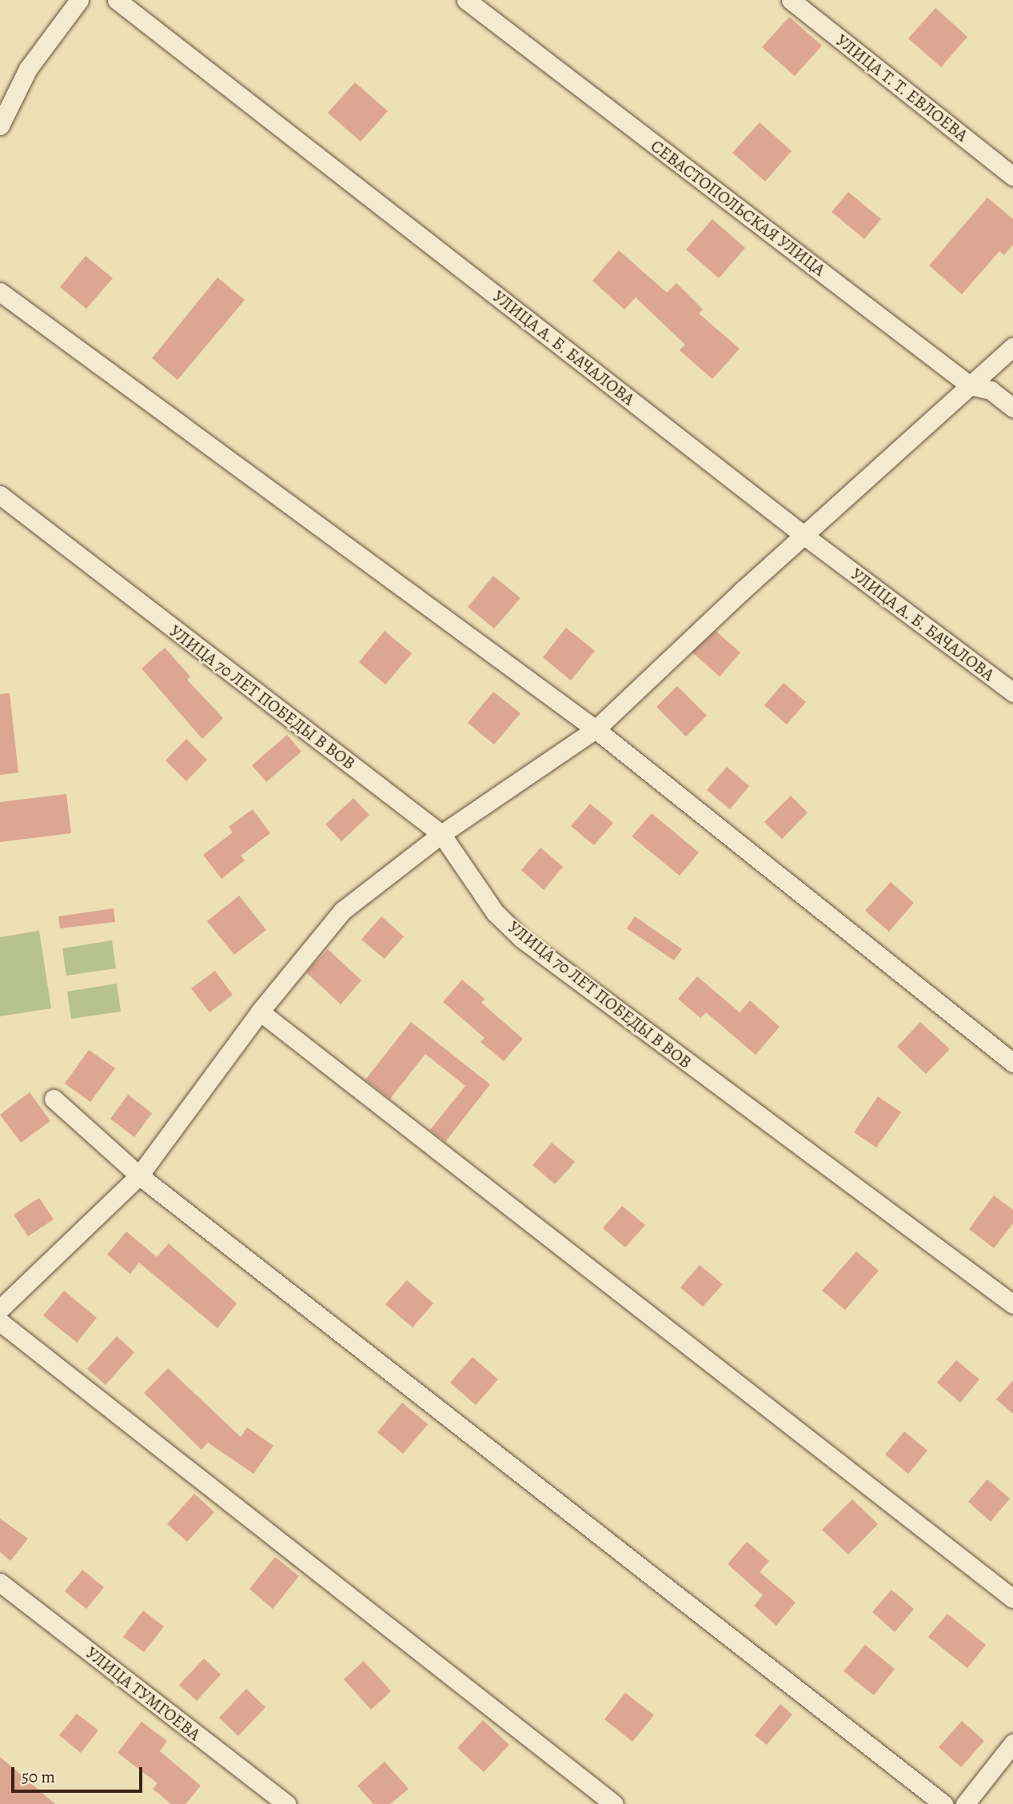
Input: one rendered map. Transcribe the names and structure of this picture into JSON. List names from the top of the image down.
{
  "streets": {
    "street": [
      "УЛИЦА Т. Т. ЕВЛОЕВА",
      "СЕВАСТОПОЛЬСКАЯ УЛИЦА",
      "УЛИЦА А. Б. БАЧАЛОВА",
      "УЛИЦА 70 ЛЕТ ПОБЕДЫ В ВОВ",
      "УЛИЦА ТУМГОЕВА"
    ]
  },
  "scale_bar": "50 m"
}
